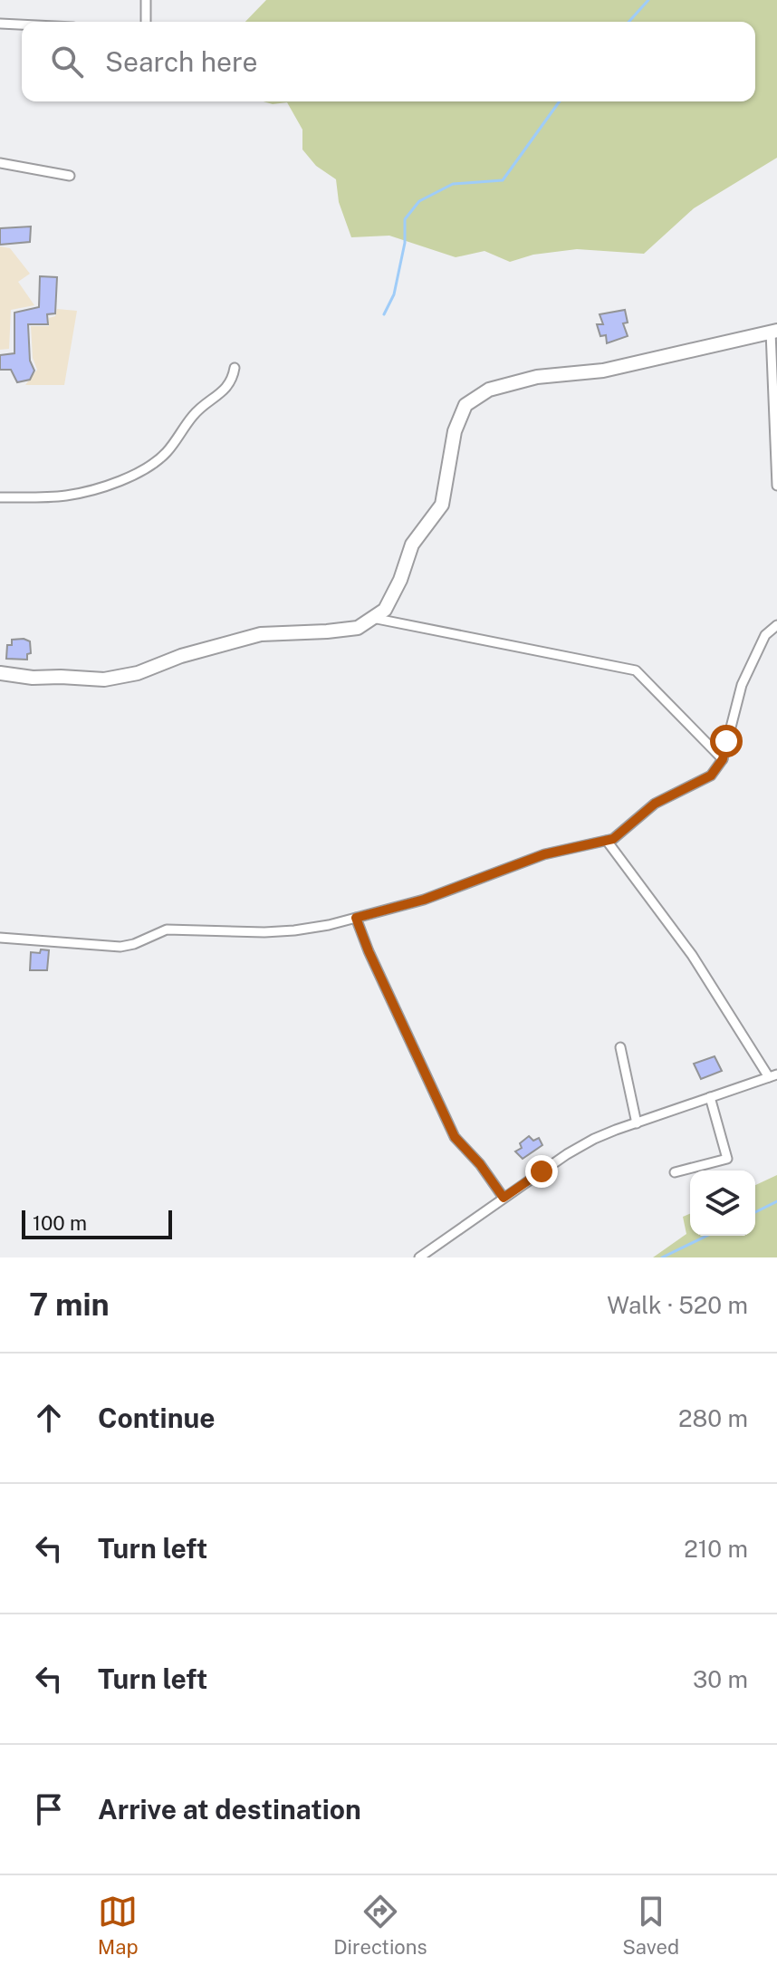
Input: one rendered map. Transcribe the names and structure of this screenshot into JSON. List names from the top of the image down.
{
  "scale_bar": "100 m",
  "page": {
    "search": "Search here",
    "scale": "100 m",
    "heading": ["7 min", "Walk · 520 m"],
    "list": [
      ["Continue", "280 m"],
      ["Turn left", "210 m"],
      ["Turn left", "30 m"],
      "Arrive at destination"
    ],
    "nav": ["Map", "Directions", "Saved"]
  }
}
